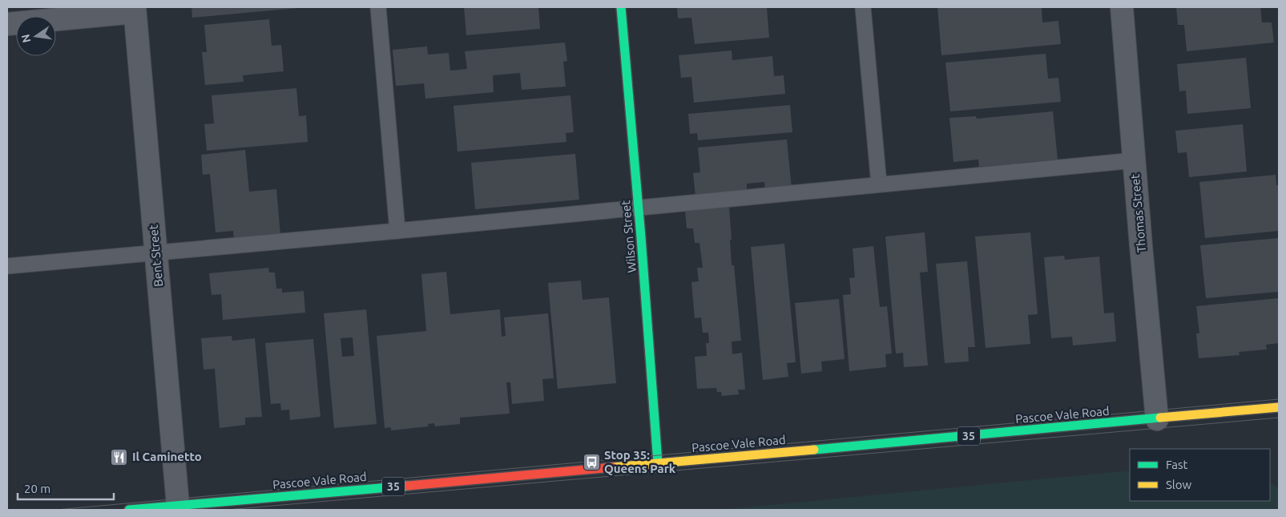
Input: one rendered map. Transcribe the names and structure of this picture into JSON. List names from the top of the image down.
{
  "streets": {
    "main road": ["Wilson Street", "Pascoe Vale Road", "35"],
    "street": ["Thomas Street", "Bent Street"]
  },
  "crossings": [
    ["Thomas Street", "Pascoe Vale Road"],
    ["Wilson Street", "Pascoe Vale Road"],
    ["Bent Street", "Pascoe Vale Road"]
  ],
  "places": {
    "restaurant": ["Il Caminetto"],
    "bus stop": ["Stop 35: Queens Park"]
  },
  "legend": ["Fast", "Slow"],
  "scale_bar": "20 m",
  "north": "left"
}
